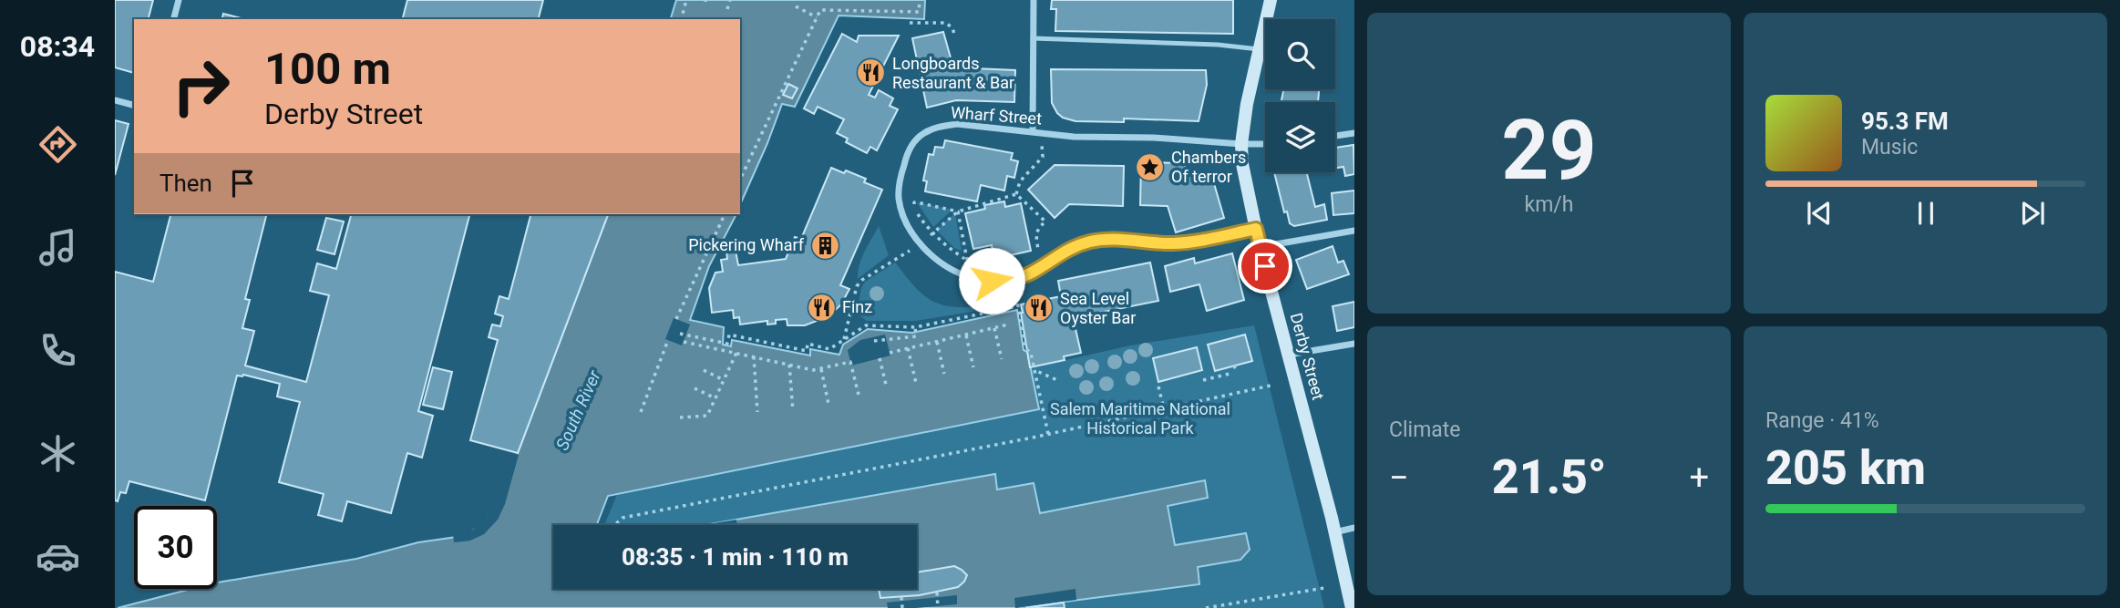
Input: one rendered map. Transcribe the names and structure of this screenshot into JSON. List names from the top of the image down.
{
  "streets": {
    "main road": ["Derby Street"],
    "street": ["Wharf Street"]
  },
  "crossings": [
    ["Wharf Street", "Derby Street"]
  ],
  "water": ["South River"],
  "parks": ["Salem Maritime National Historical Park"],
  "places": {
    "restaurant": ["Longboards Restaurant & Bar", "Finz", "Sea Level Oyster Bar"],
    "place": ["Chambers Of terror"],
    "building": ["Pickering Wharf"]
  },
  "page": {
    "tabs": "08:34",
    "tile": [
      ["29", "km/h"],
      "Climate",
      ["Range · 41%", "205 km"]
    ],
    "turn": ["100 m", "Derby Street"],
    "song": ["95.3 FM", "Music"],
    "then": "Then",
    "heat": ["−", "21.5°", "+"],
    "limit": "30",
    "trip": "08:35 · 1 min · 110 m"
  }
}
